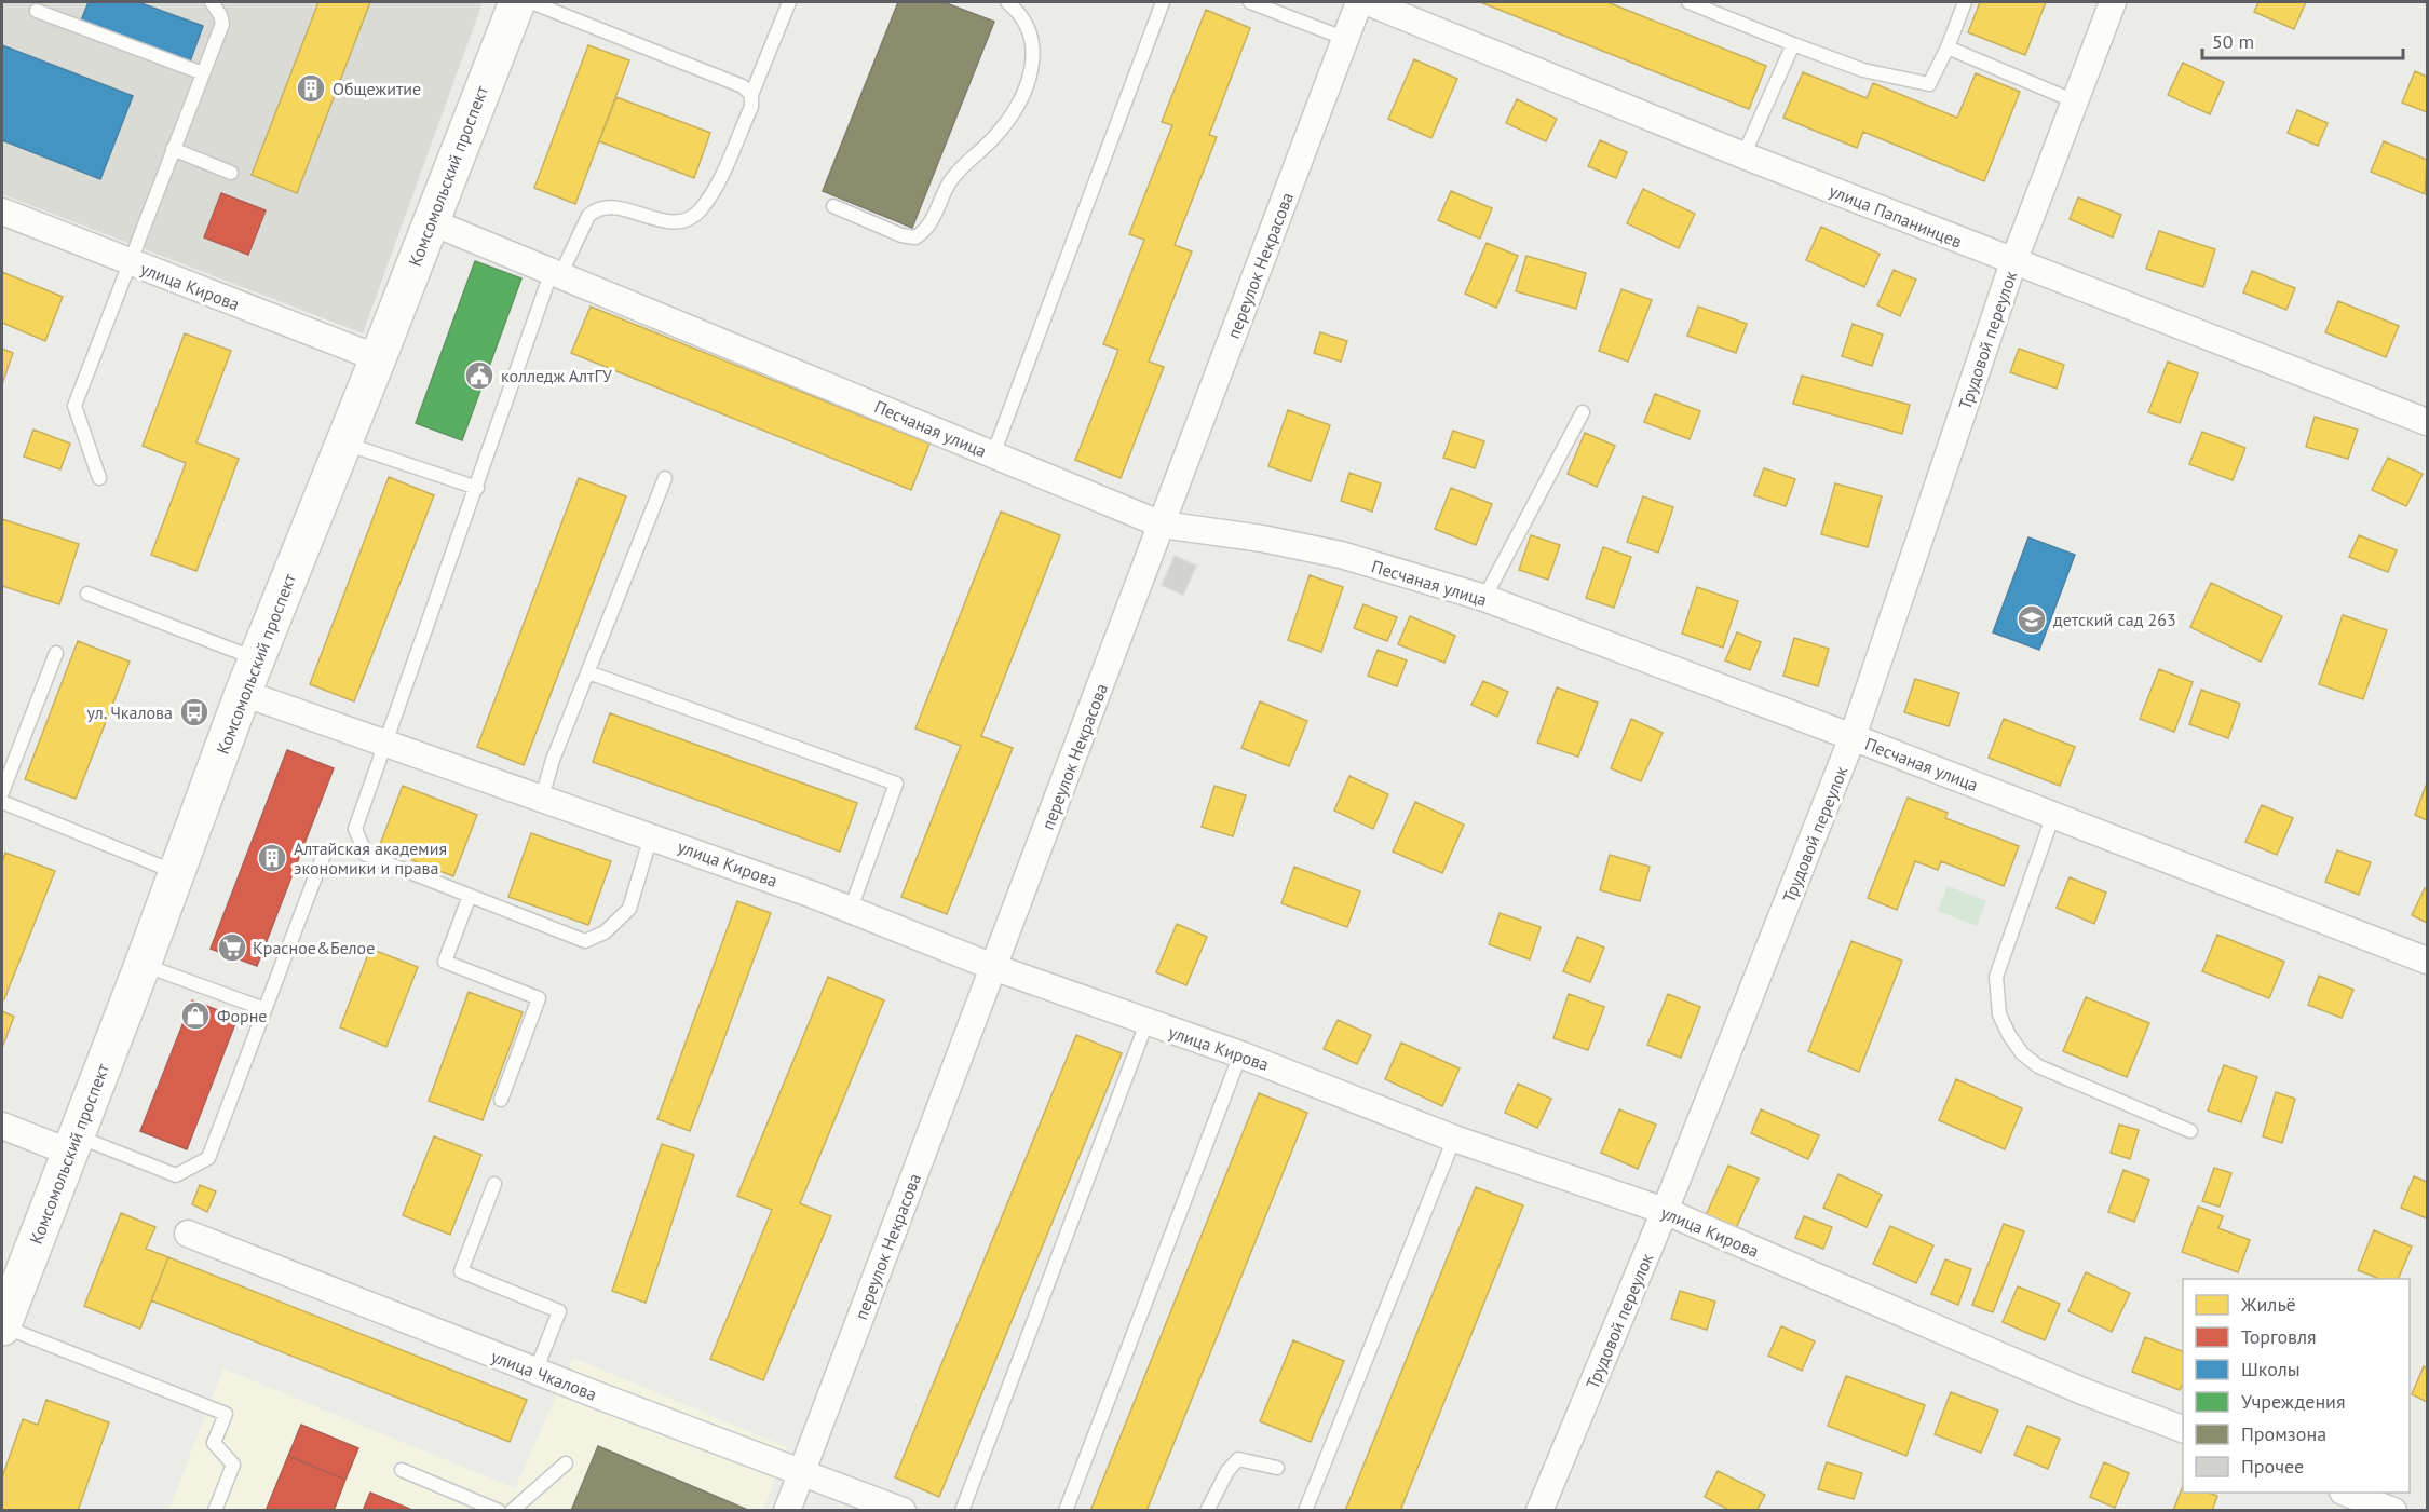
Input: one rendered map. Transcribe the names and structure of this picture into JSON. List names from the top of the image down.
{
  "streets": {
    "main road": ["Комсомольский проспект"],
    "street": [
      "улица Папанинцев",
      "переулок Некрасова",
      "улица Кирова",
      "Трудовой переулок",
      "Песчаная улица",
      "улица Чкалова"
    ]
  },
  "crossings": [
    ["Комсомольский проспект", "улица Кирова"],
    ["Комсомольский проспект", "Песчаная улица"],
    ["улица Папанинцев", "Трудовой переулок"],
    ["переулок Некрасова", "улица Кирова"],
    ["переулок Некрасова", "Песчаная улица"],
    ["переулок Некрасова", "улица Чкалова"],
    ["улица Кирова", "Трудовой переулок"],
    ["Трудовой переулок", "Песчаная улица"]
  ],
  "places": {
    "building": ["Общежитие", "Алтайская академия экономики и права"],
    "public building": ["колледж АлтГУ"],
    "school or university": ["детский сад 263"],
    "bus stop": ["ул. Чкалова"],
    "supermarket": ["Красное&Белое"],
    "shop": ["Форне"]
  },
  "legend": [
    "Жильё",
    "Торговля",
    "Школы",
    "Учреждения",
    "Промзона",
    "Прочее"
  ],
  "scale_bar": "50 m"
}
